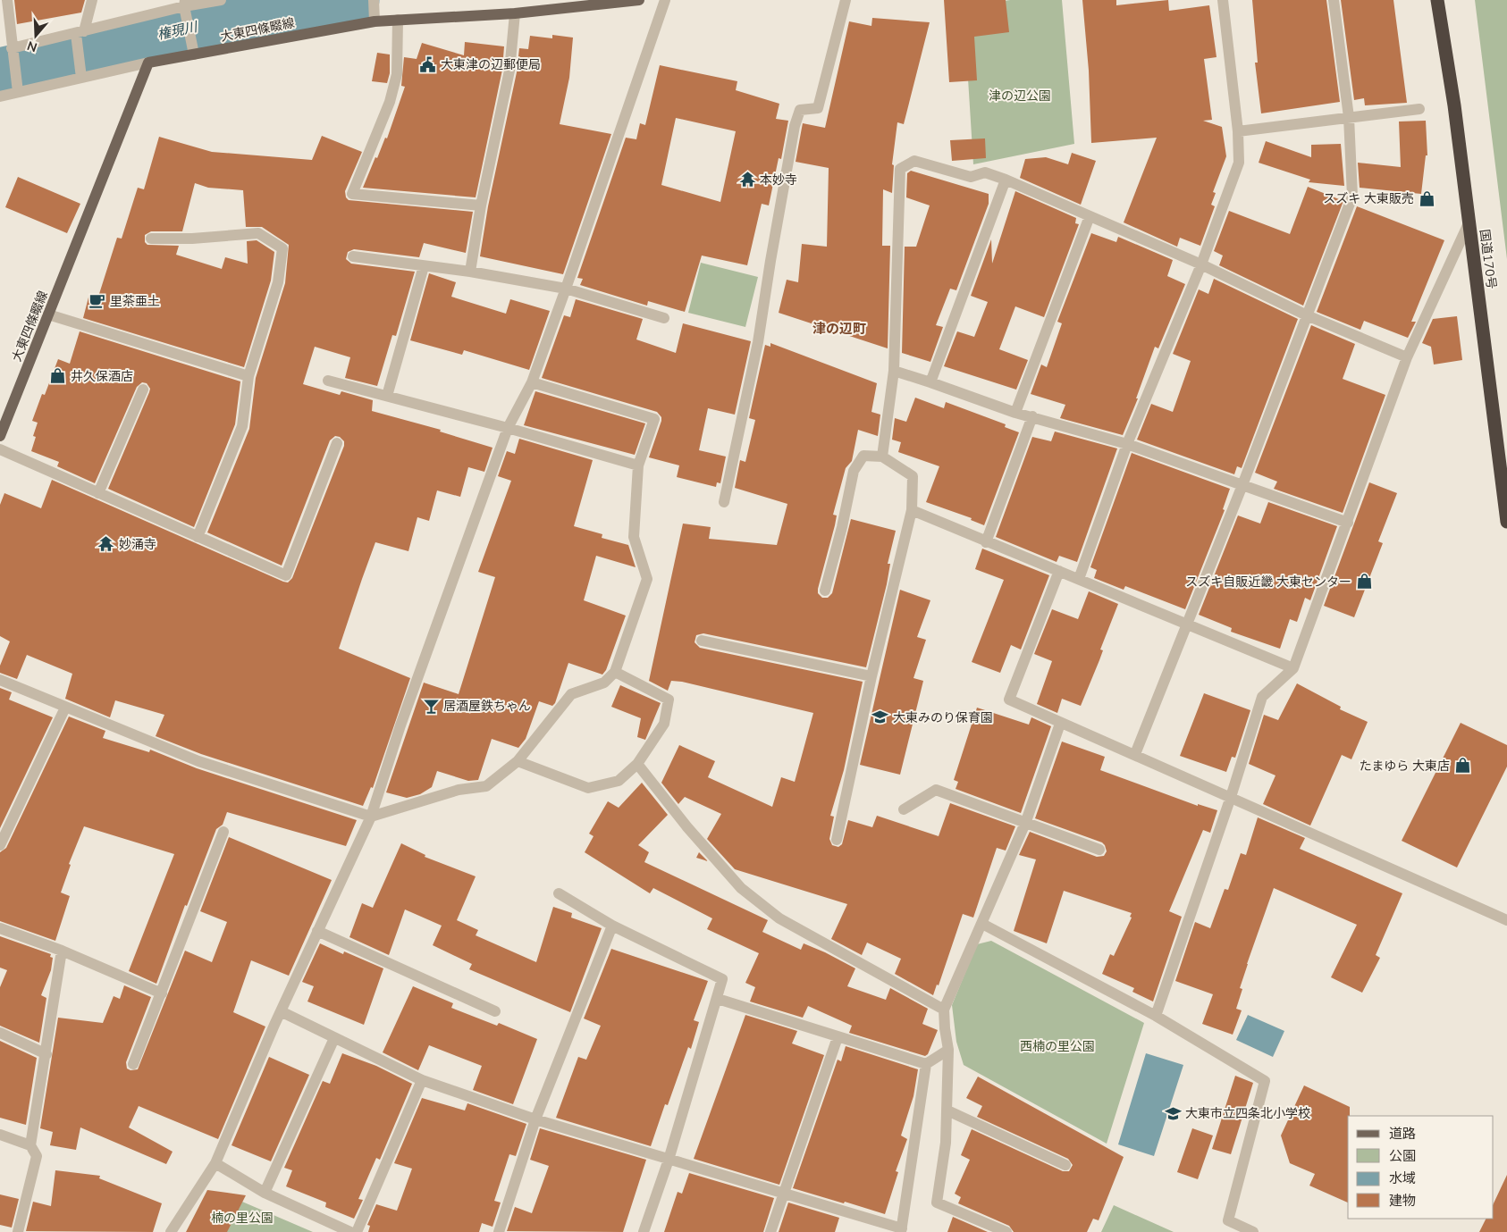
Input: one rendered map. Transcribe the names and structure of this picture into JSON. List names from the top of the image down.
{
  "streets": {
    "highway": ["国道170号"],
    "main road": ["大東四條畷線"]
  },
  "districts": ["津の辺町"],
  "water": ["権現川"],
  "parks": ["津の辺公園", "西楠の里公園", "楠の里公園"],
  "places": {
    "public building": ["大東津の辺郵便局"],
    "temple": ["本妙寺", "妙涌寺"],
    "shop": [
      "スズキ 大東販売",
      "井久保酒店",
      "スズキ自販近畿 大東センター",
      "たまゆら 大東店"
    ],
    "cafe": ["里茶亜土"],
    "bar": ["居酒屋鉄ちゃん"],
    "school or university": ["大東みのり保育園", "大東市立四条北小学校"]
  },
  "legend": [
    "道路",
    "公園",
    "水域",
    "建物"
  ],
  "north": "bottom"
}
